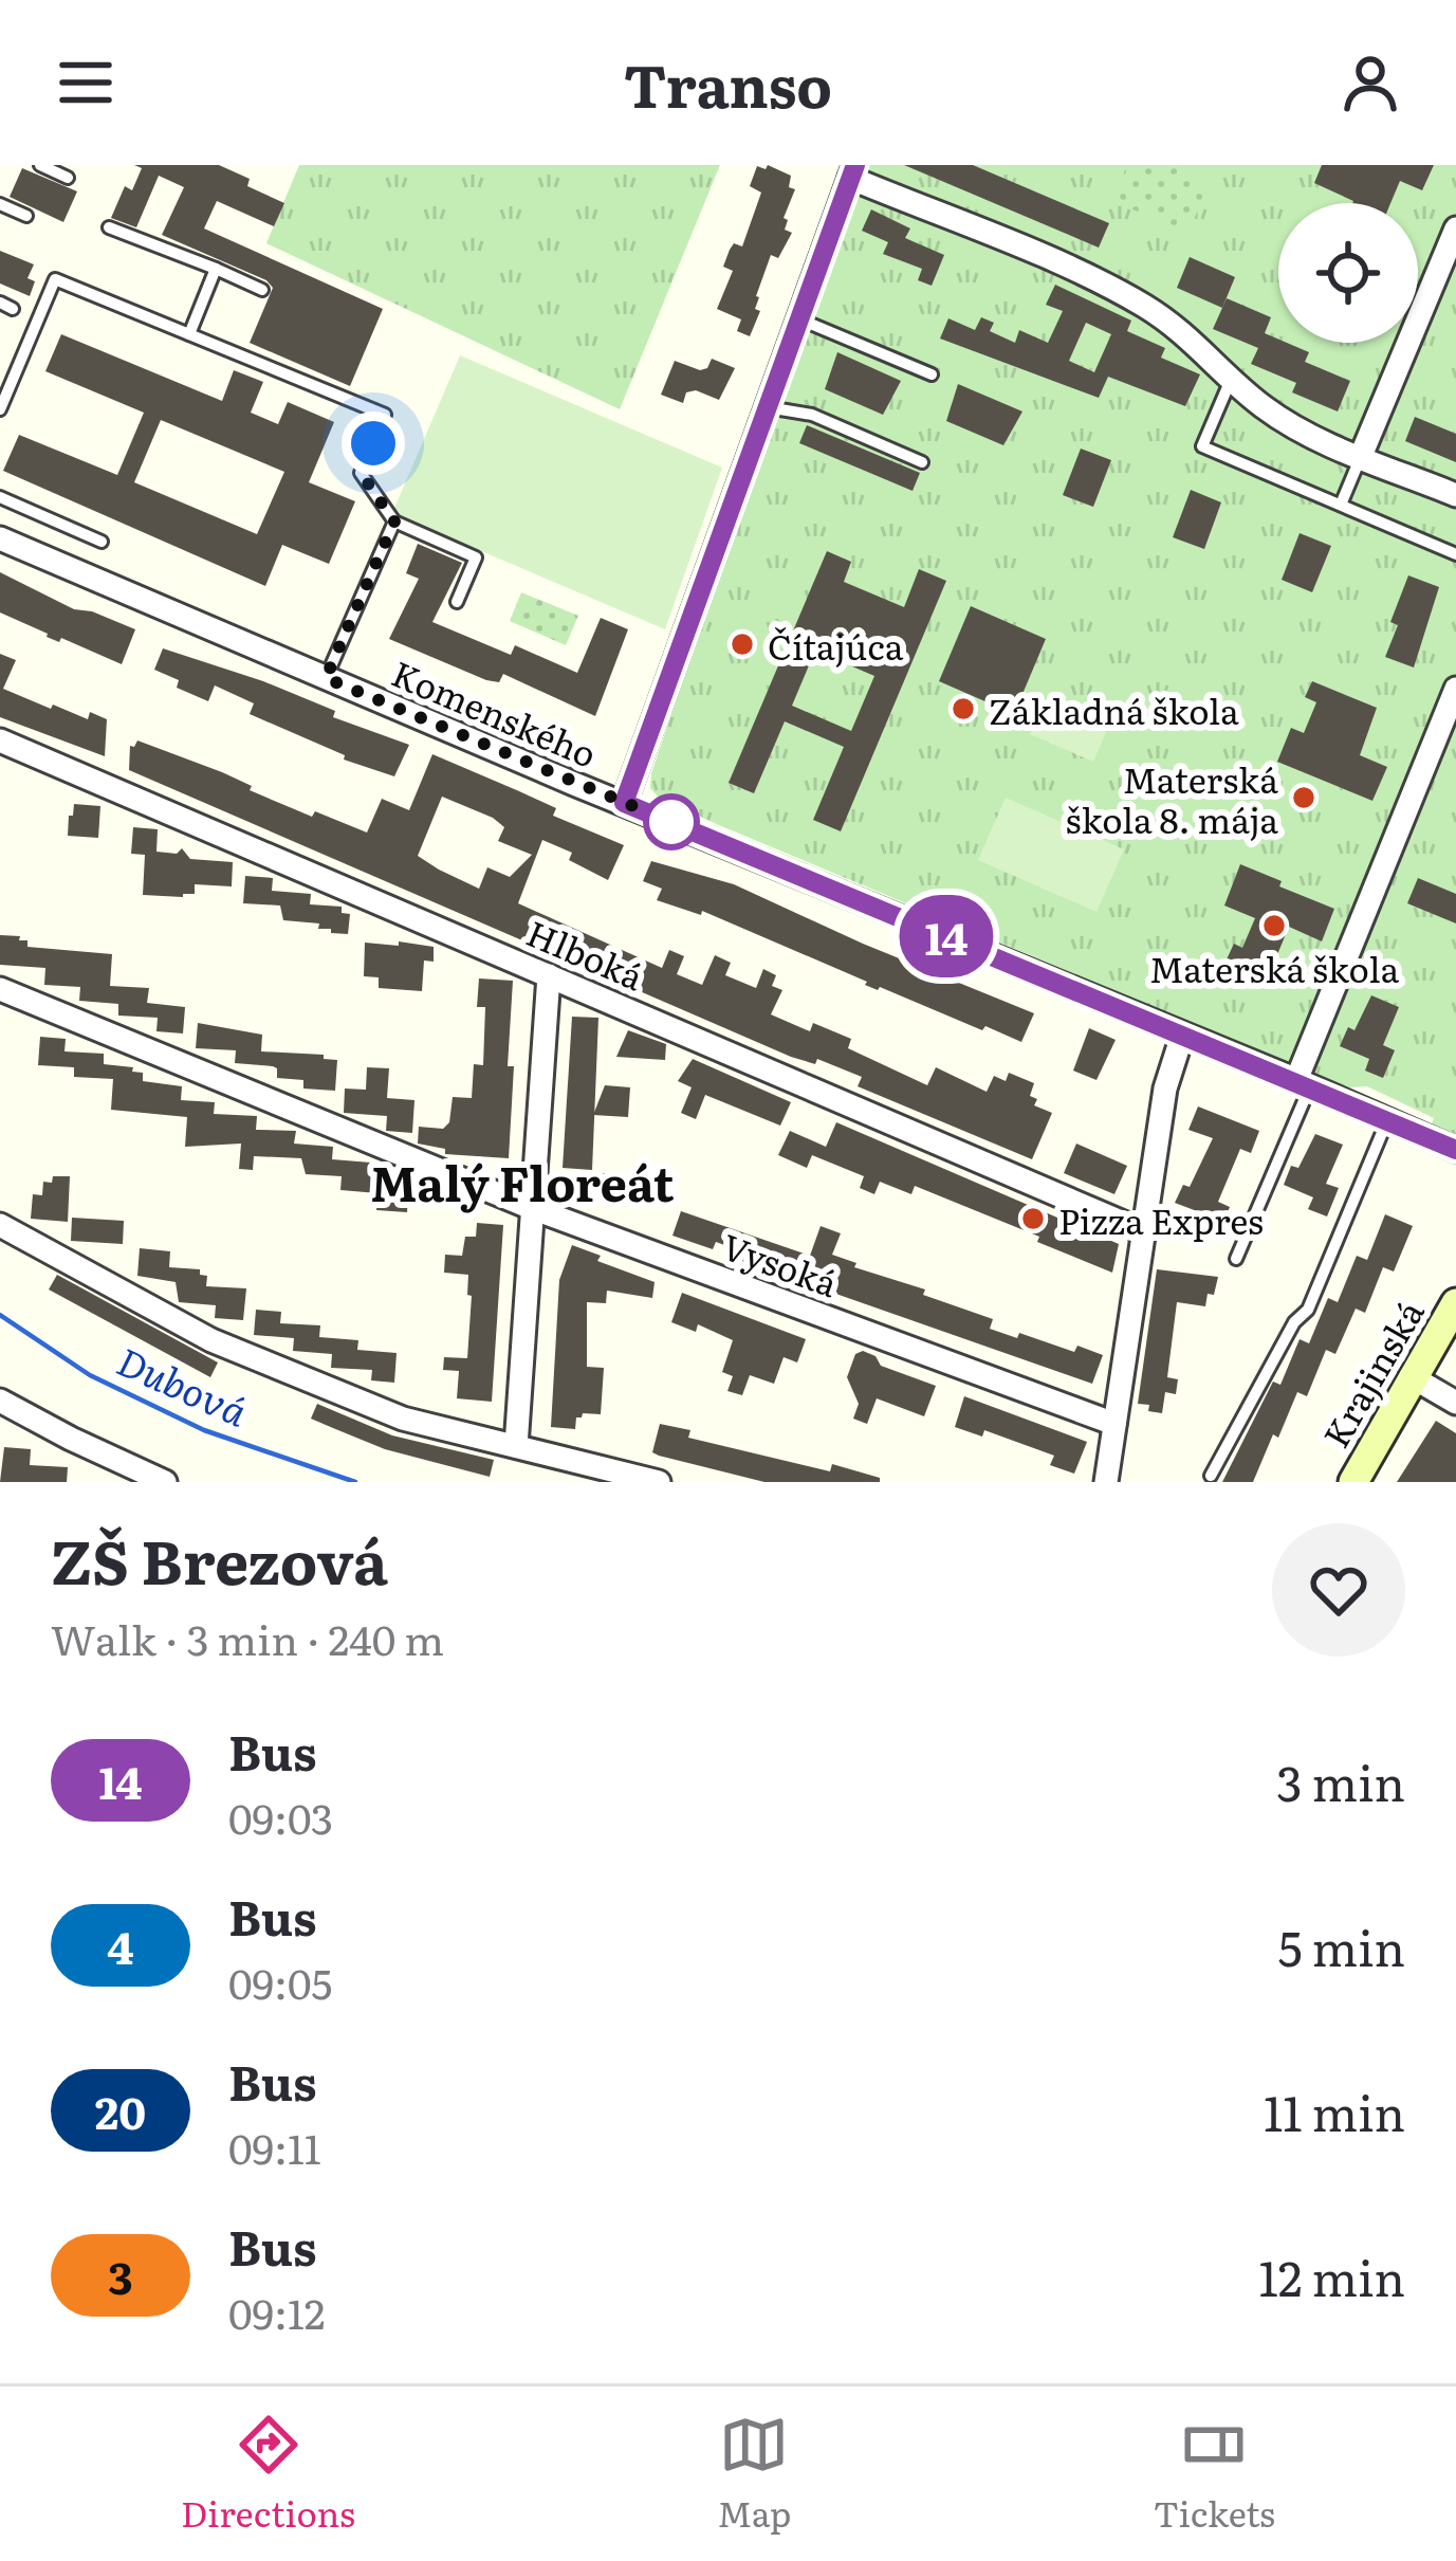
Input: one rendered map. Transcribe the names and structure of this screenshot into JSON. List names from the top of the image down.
{
  "streets": {
    "main road": ["Krajinská"],
    "street": ["Komenského", "Hlboká", "Vysoká"]
  },
  "districts": ["Malý Floreát"],
  "water": ["Dubová"],
  "places": [
    "Čítajúca",
    "Základná škola",
    "Materská škola 8. mája",
    "Materská škola",
    "Pizza Expres"
  ],
  "lines": ["bus line 14"],
  "page": {
    "header": "Transo",
    "on_map": "14",
    "heading": ["ZŠ Brezová", "Walk · 3 min · 240 m"],
    "list": [
      {
        "mark": "14",
        "name": "Bus",
        "note": "09:03",
        "value": "3 min"
      },
      {
        "mark": "4",
        "name": "Bus",
        "note": "09:05",
        "value": "5 min"
      },
      {
        "mark": "20",
        "name": "Bus",
        "note": "09:11",
        "value": "11 min"
      },
      {
        "mark": "3",
        "name": "Bus",
        "note": "09:12",
        "value": "12 min"
      }
    ],
    "tabs": ["Directions", "Map", "Tickets"]
  }
}
